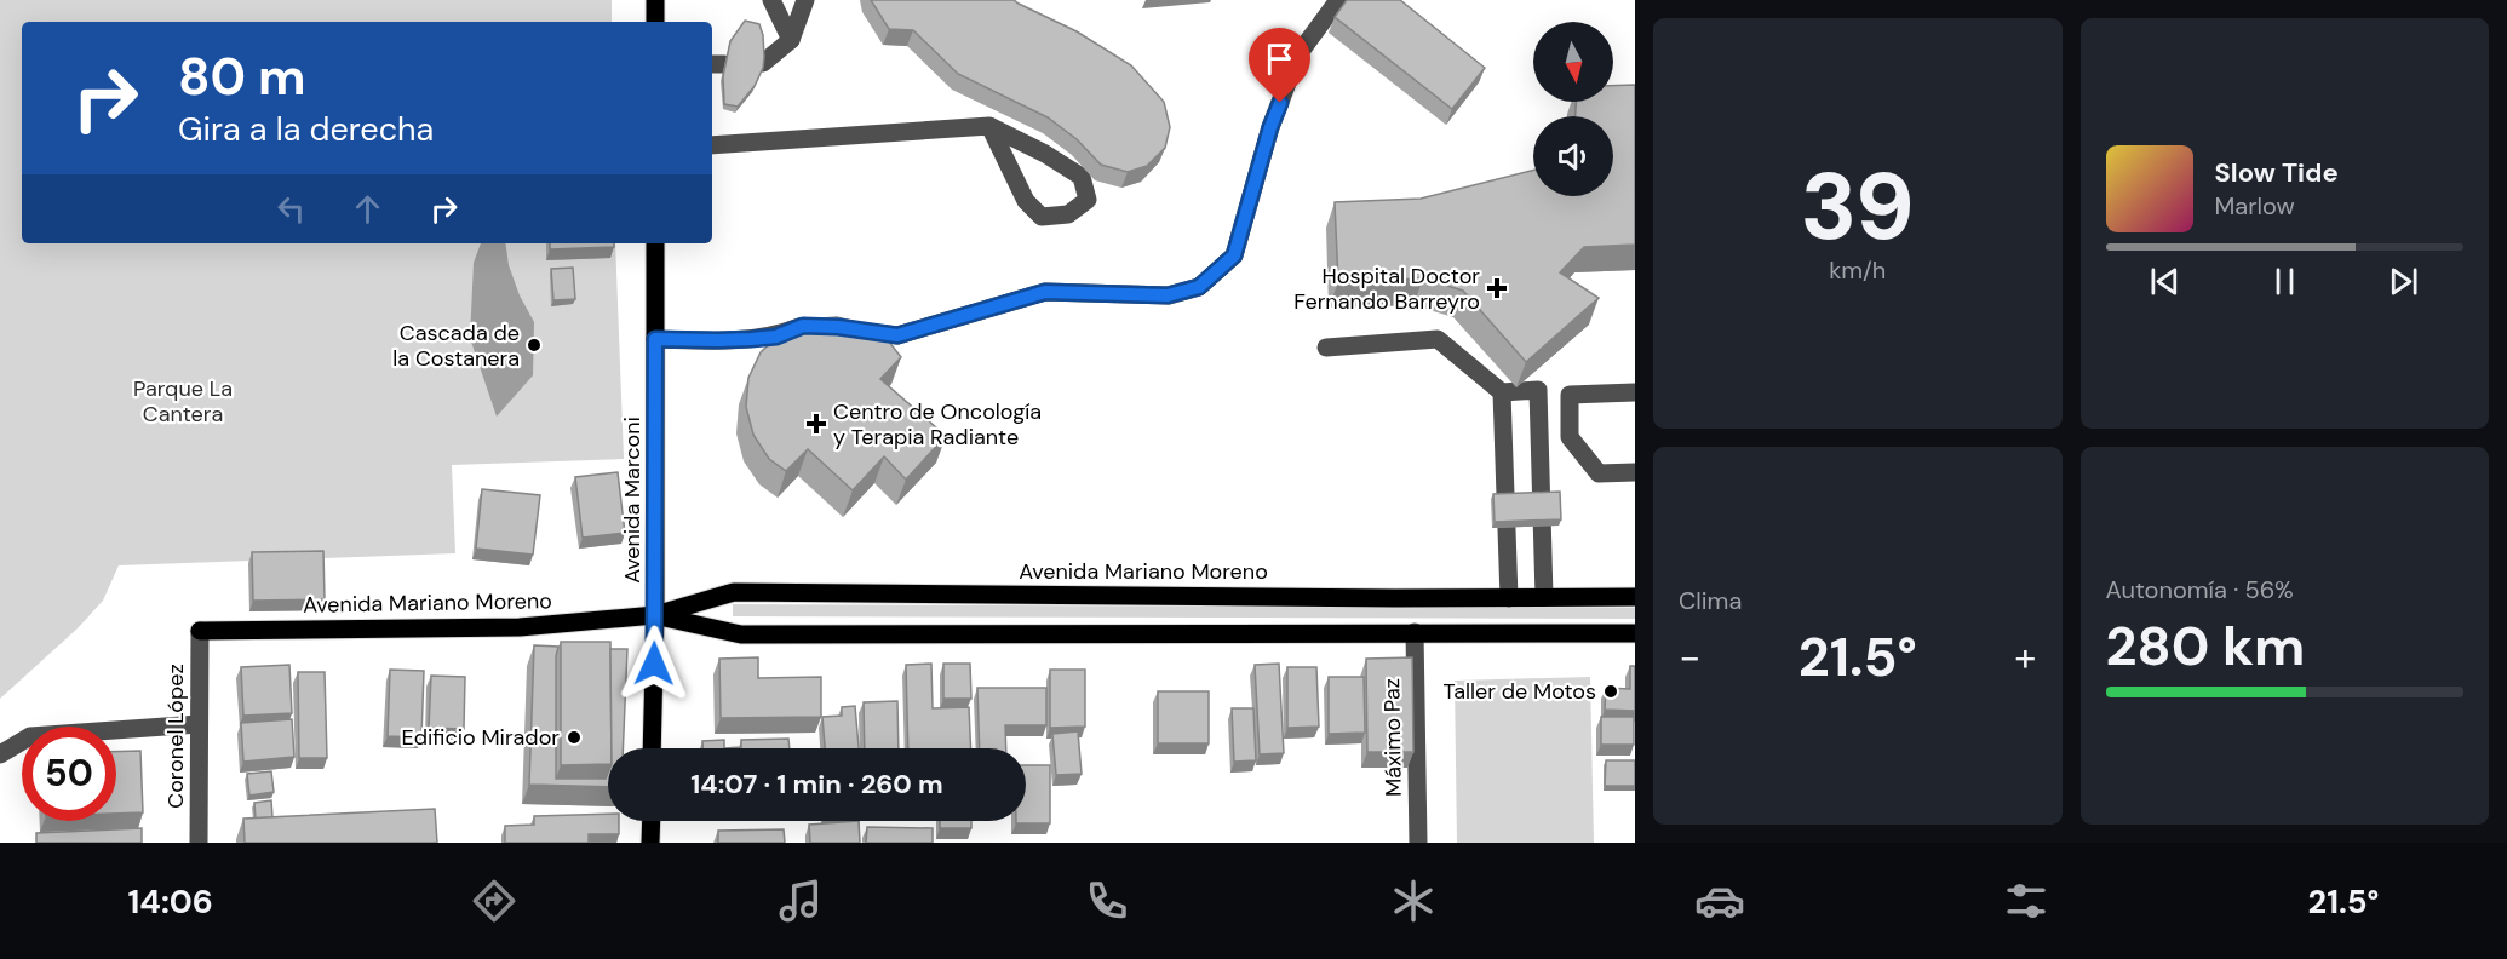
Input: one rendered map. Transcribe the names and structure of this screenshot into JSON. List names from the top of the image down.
{
  "streets": {
    "main road": ["Avenida Marconi", "Avenida Mariano Moreno"],
    "street": ["Coronel López", "Máximo Paz"]
  },
  "crossings": [
    ["Avenida Marconi", "Avenida Mariano Moreno"],
    ["Avenida Mariano Moreno", "Coronel López"],
    ["Avenida Mariano Moreno", "Máximo Paz"]
  ],
  "parks": ["Parque La Cantera"],
  "places": {
    "health": ["Hospital Doctor Fernando Barreyro", "Centro de Oncología y Terapia Radiante"],
    "other": ["Cascada de la Costanera", "Taller de Motos", "Edificio Mirador"]
  },
  "north": "bottom",
  "page": {
    "tile": [
      ["39", "km/h"],
      "Clima",
      ["Autonomía · 56%", "280 km"]
    ],
    "turn": ["80 m", "Gira a la derecha"],
    "song": ["Slow Tide", "Marlow"],
    "heat": ["−", "21.5°", "+"],
    "limit": "50",
    "trip": "14:07 · 1 min · 260 m",
    "tabs": ["14:06", "21.5°"]
  }
}
